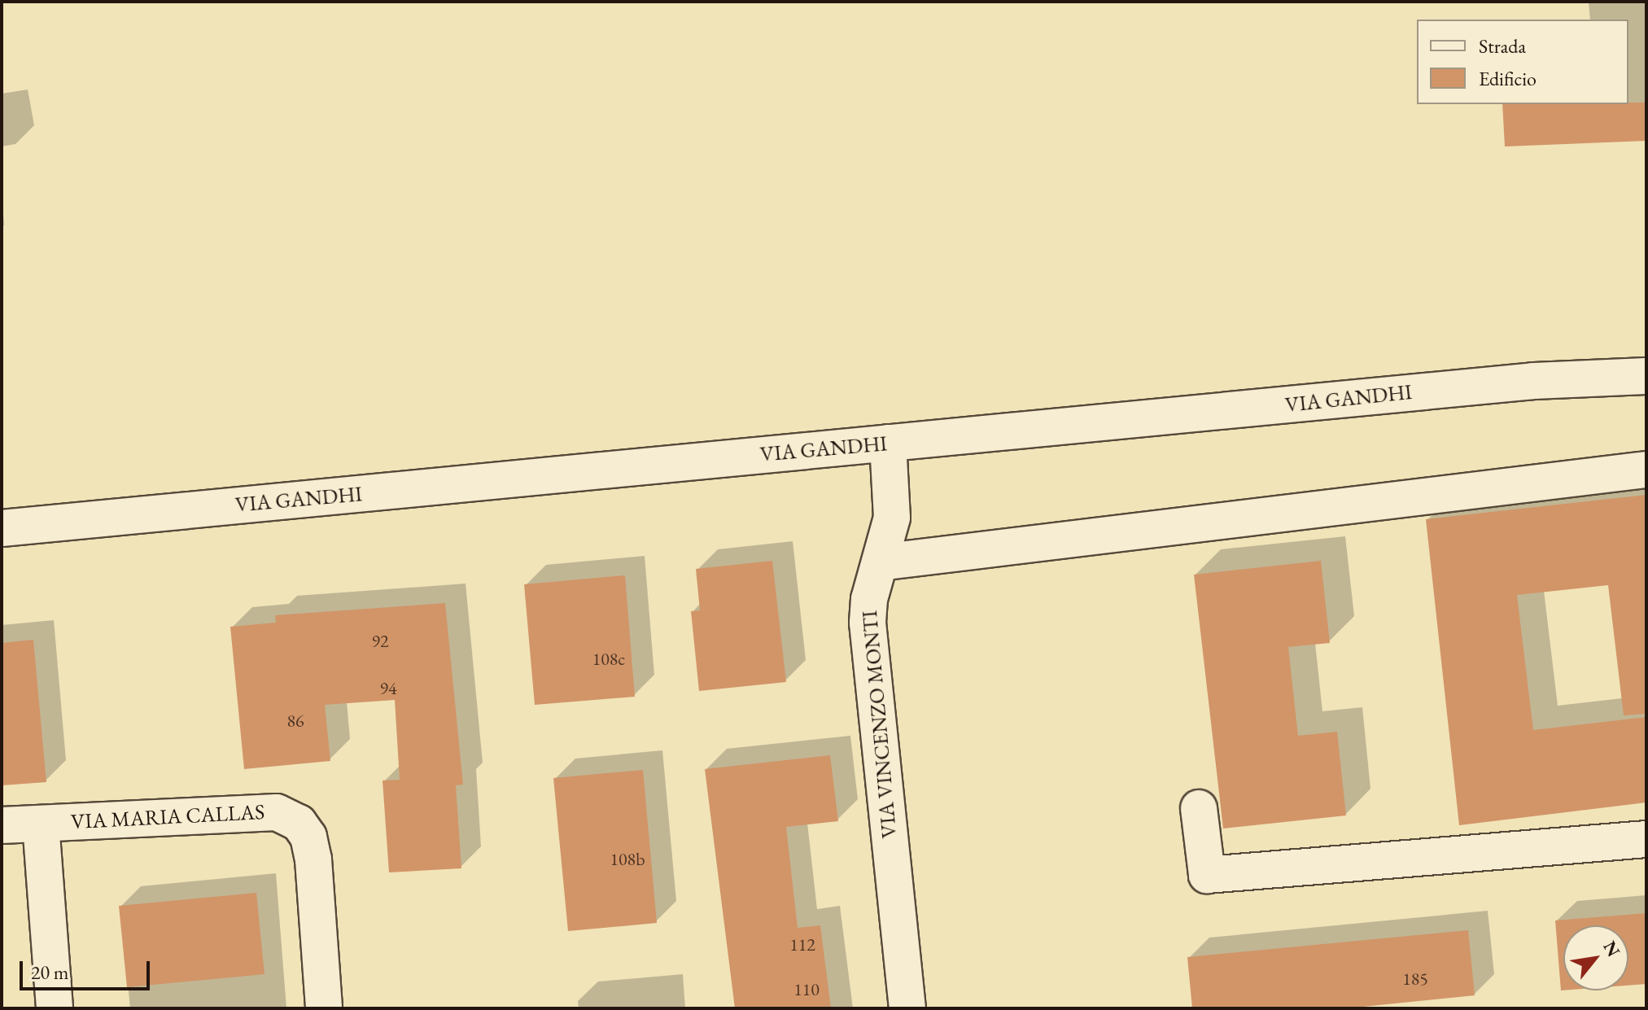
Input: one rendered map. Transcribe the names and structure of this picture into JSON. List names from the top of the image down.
{
  "streets": {
    "street": ["VIA GANDHI", "VIA VINCENZO MONTI", "VIA MARIA CALLAS"]
  },
  "crossings": [
    ["VIA GANDHI", "VIA VINCENZO MONTI"]
  ],
  "house_numbers": [
    "92",
    "108c",
    "94",
    "86",
    "108b",
    "112",
    "185",
    "110"
  ],
  "legend": ["Strada", "Edificio"],
  "scale_bar": "20 m",
  "north": "top right"
}
